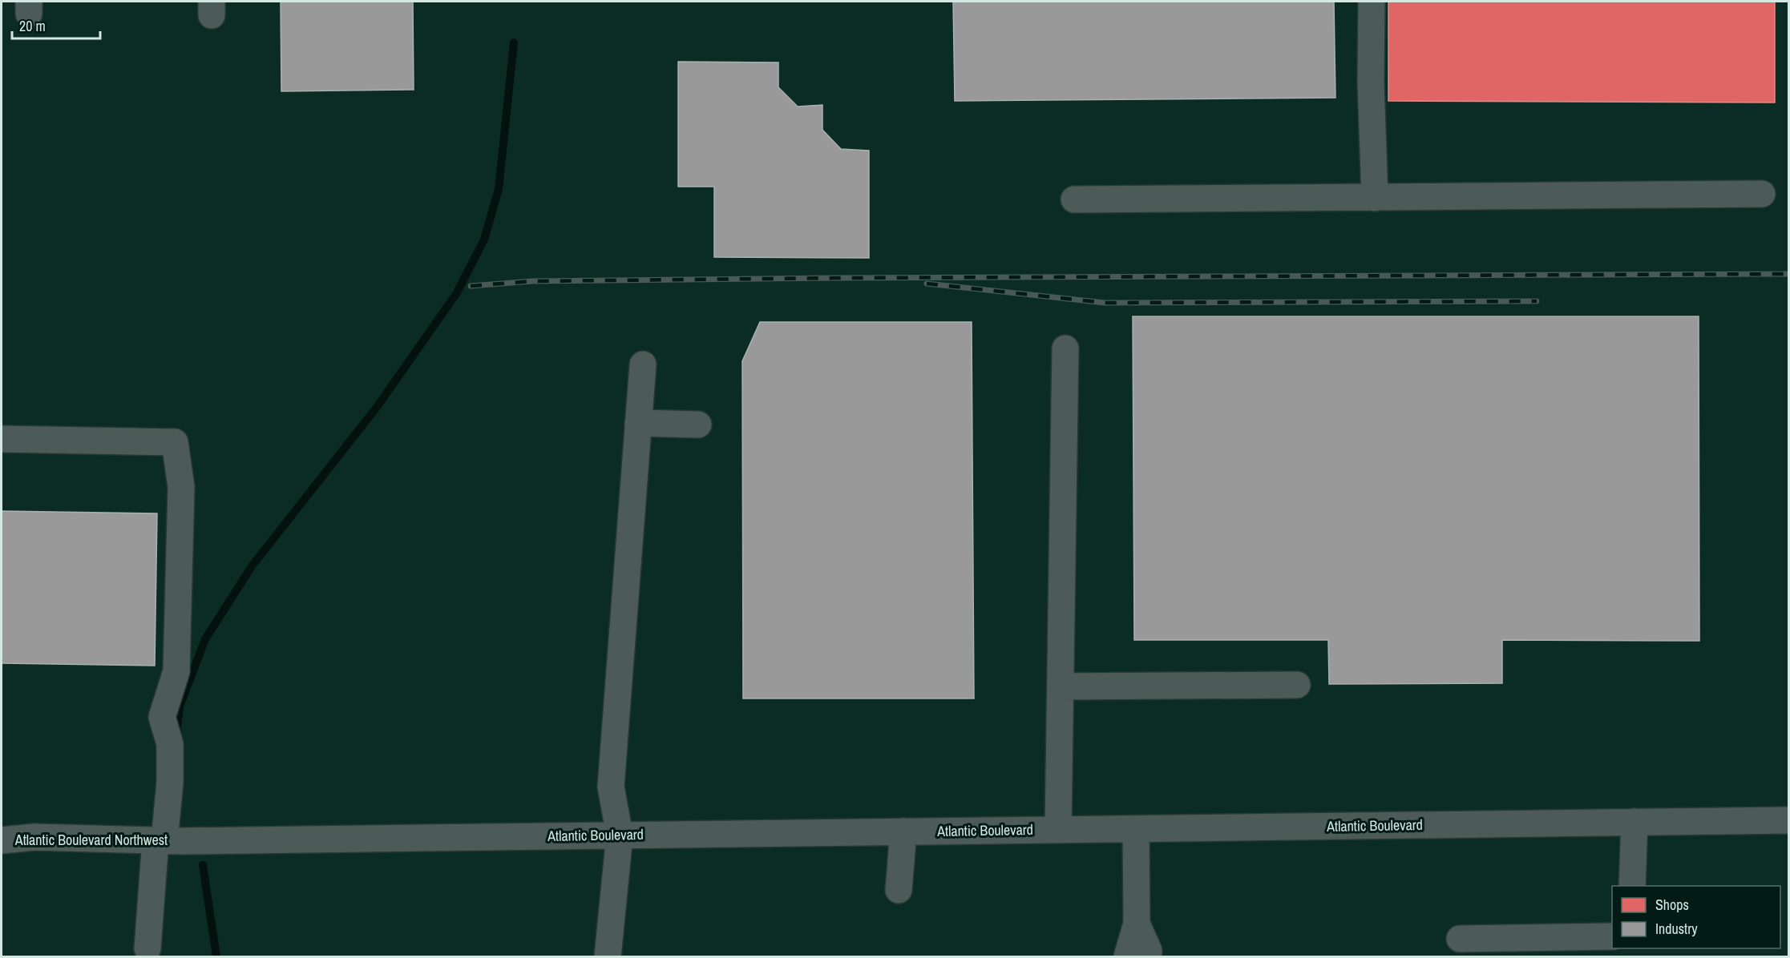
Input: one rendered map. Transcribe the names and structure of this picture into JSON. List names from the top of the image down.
{
  "streets": {
    "street": ["Atlantic Boulevard", "Atlantic Boulevard Northwest"]
  },
  "crossings": [
    ["Atlantic Boulevard", "Atlantic Boulevard Northwest"]
  ],
  "legend": ["Shops", "Industry"],
  "scale_bar": "20 m"
}
